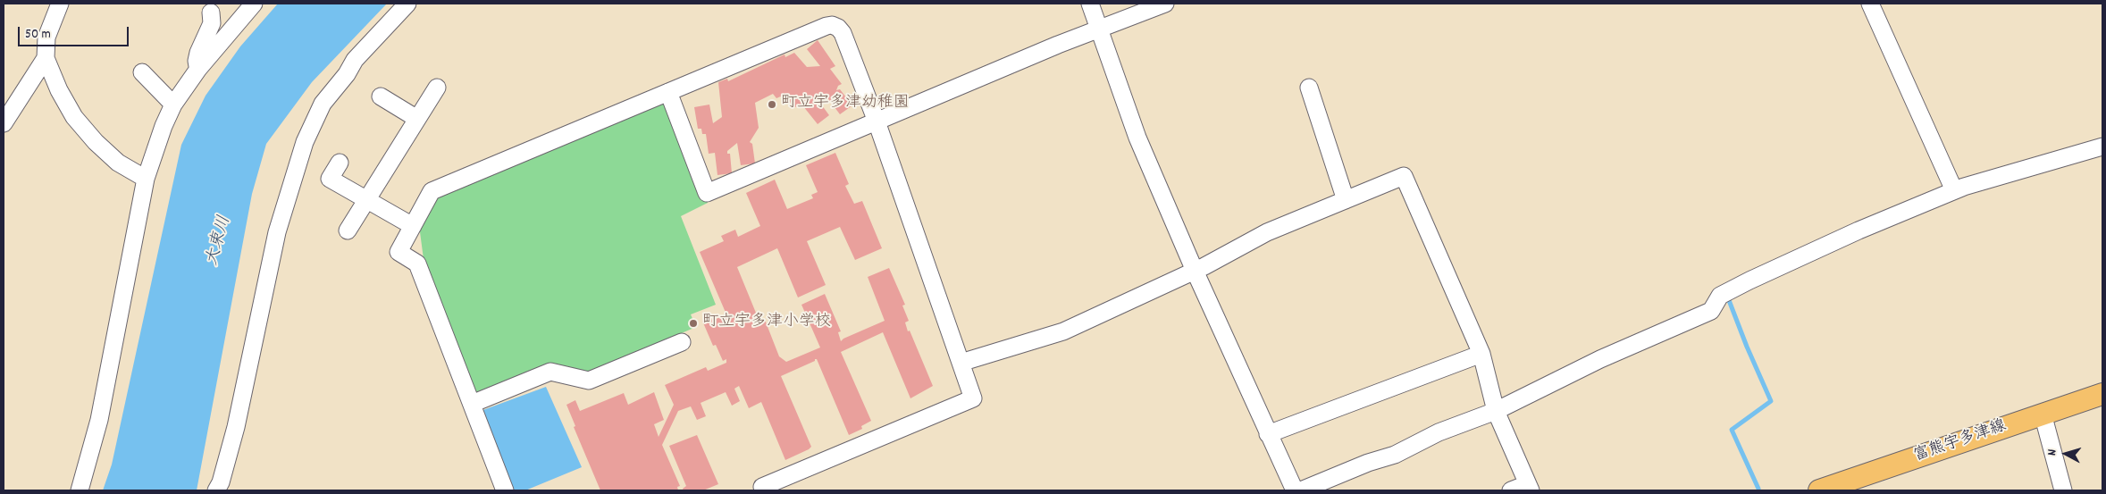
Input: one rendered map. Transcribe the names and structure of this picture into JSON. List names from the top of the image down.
{
  "streets": {
    "main road": ["富熊宇多津線"]
  },
  "water": ["大束川"],
  "places": ["町立宇多津幼稚園", "町立宇多津小学校"],
  "scale_bar": "50 m",
  "north": "left"
}
